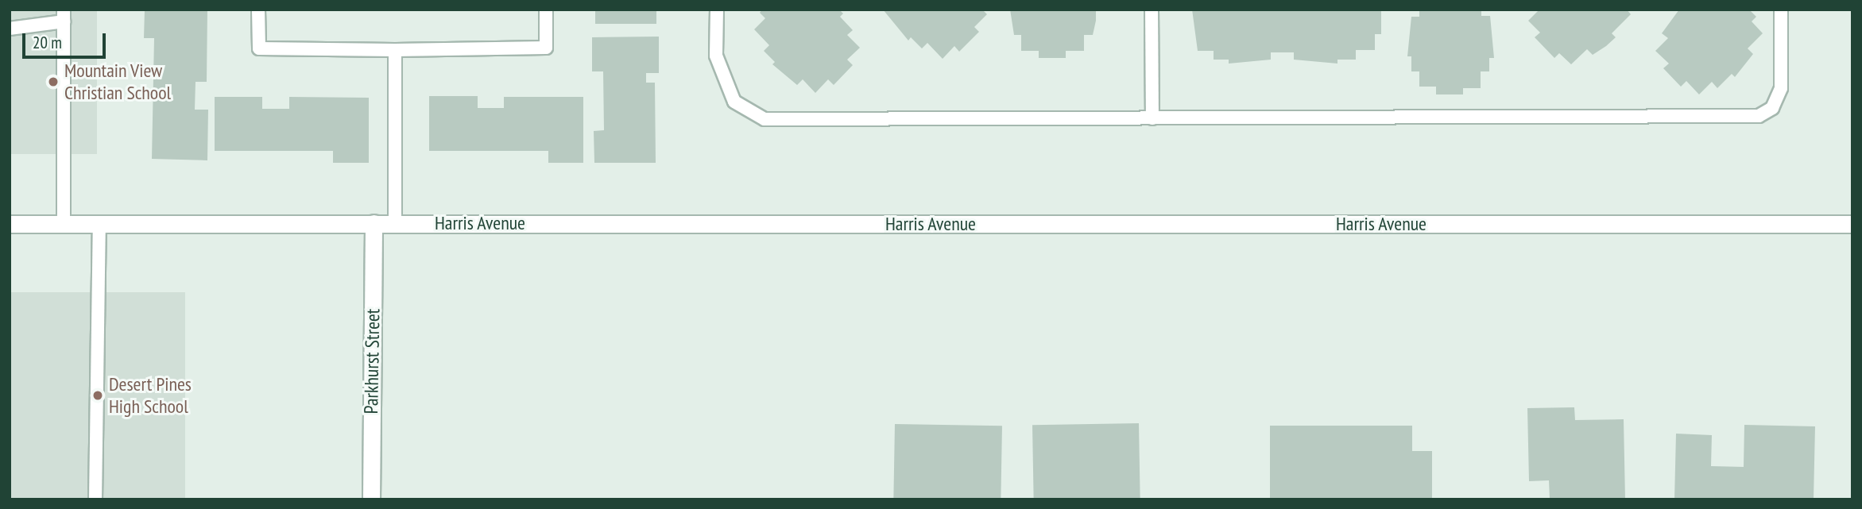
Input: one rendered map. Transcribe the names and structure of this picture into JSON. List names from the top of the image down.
{
  "streets": {
    "street": ["Harris Avenue", "Parkhurst Street"]
  },
  "crossings": [
    ["Harris Avenue", "Parkhurst Street"]
  ],
  "places": ["Mountain View Christian School", "Desert Pines High School"],
  "scale_bar": "20 m"
}
